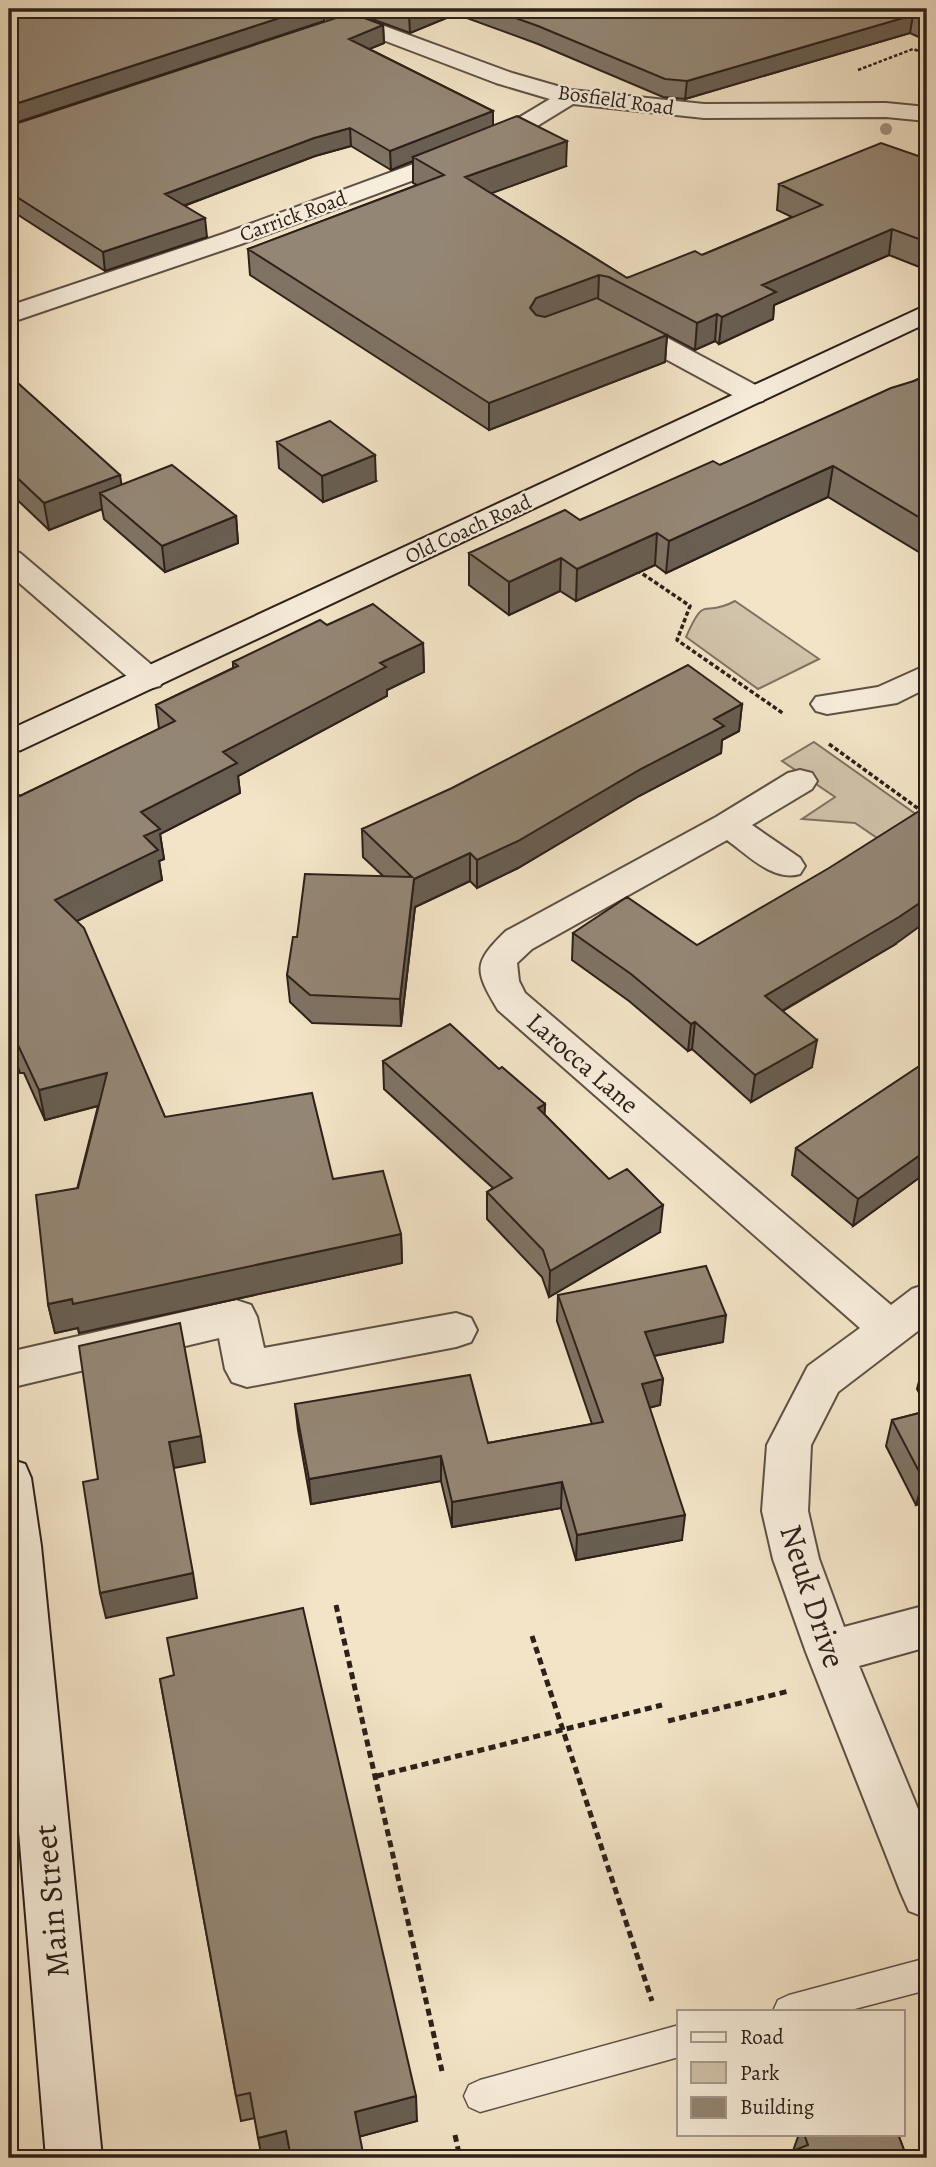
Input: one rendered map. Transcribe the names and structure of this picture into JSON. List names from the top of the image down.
{
  "streets": {
    "street": [
      "Bosfield Road",
      "Carrick Road",
      "Old Coach Road",
      "Larocca Lane",
      "Neuk Drive",
      "Main Street"
    ]
  },
  "crossings": [
    ["Bosfield Road", "Carrick Road"],
    ["Larocca Lane", "Neuk Drive"]
  ],
  "legend": ["Road", "Park", "Building"]
}
